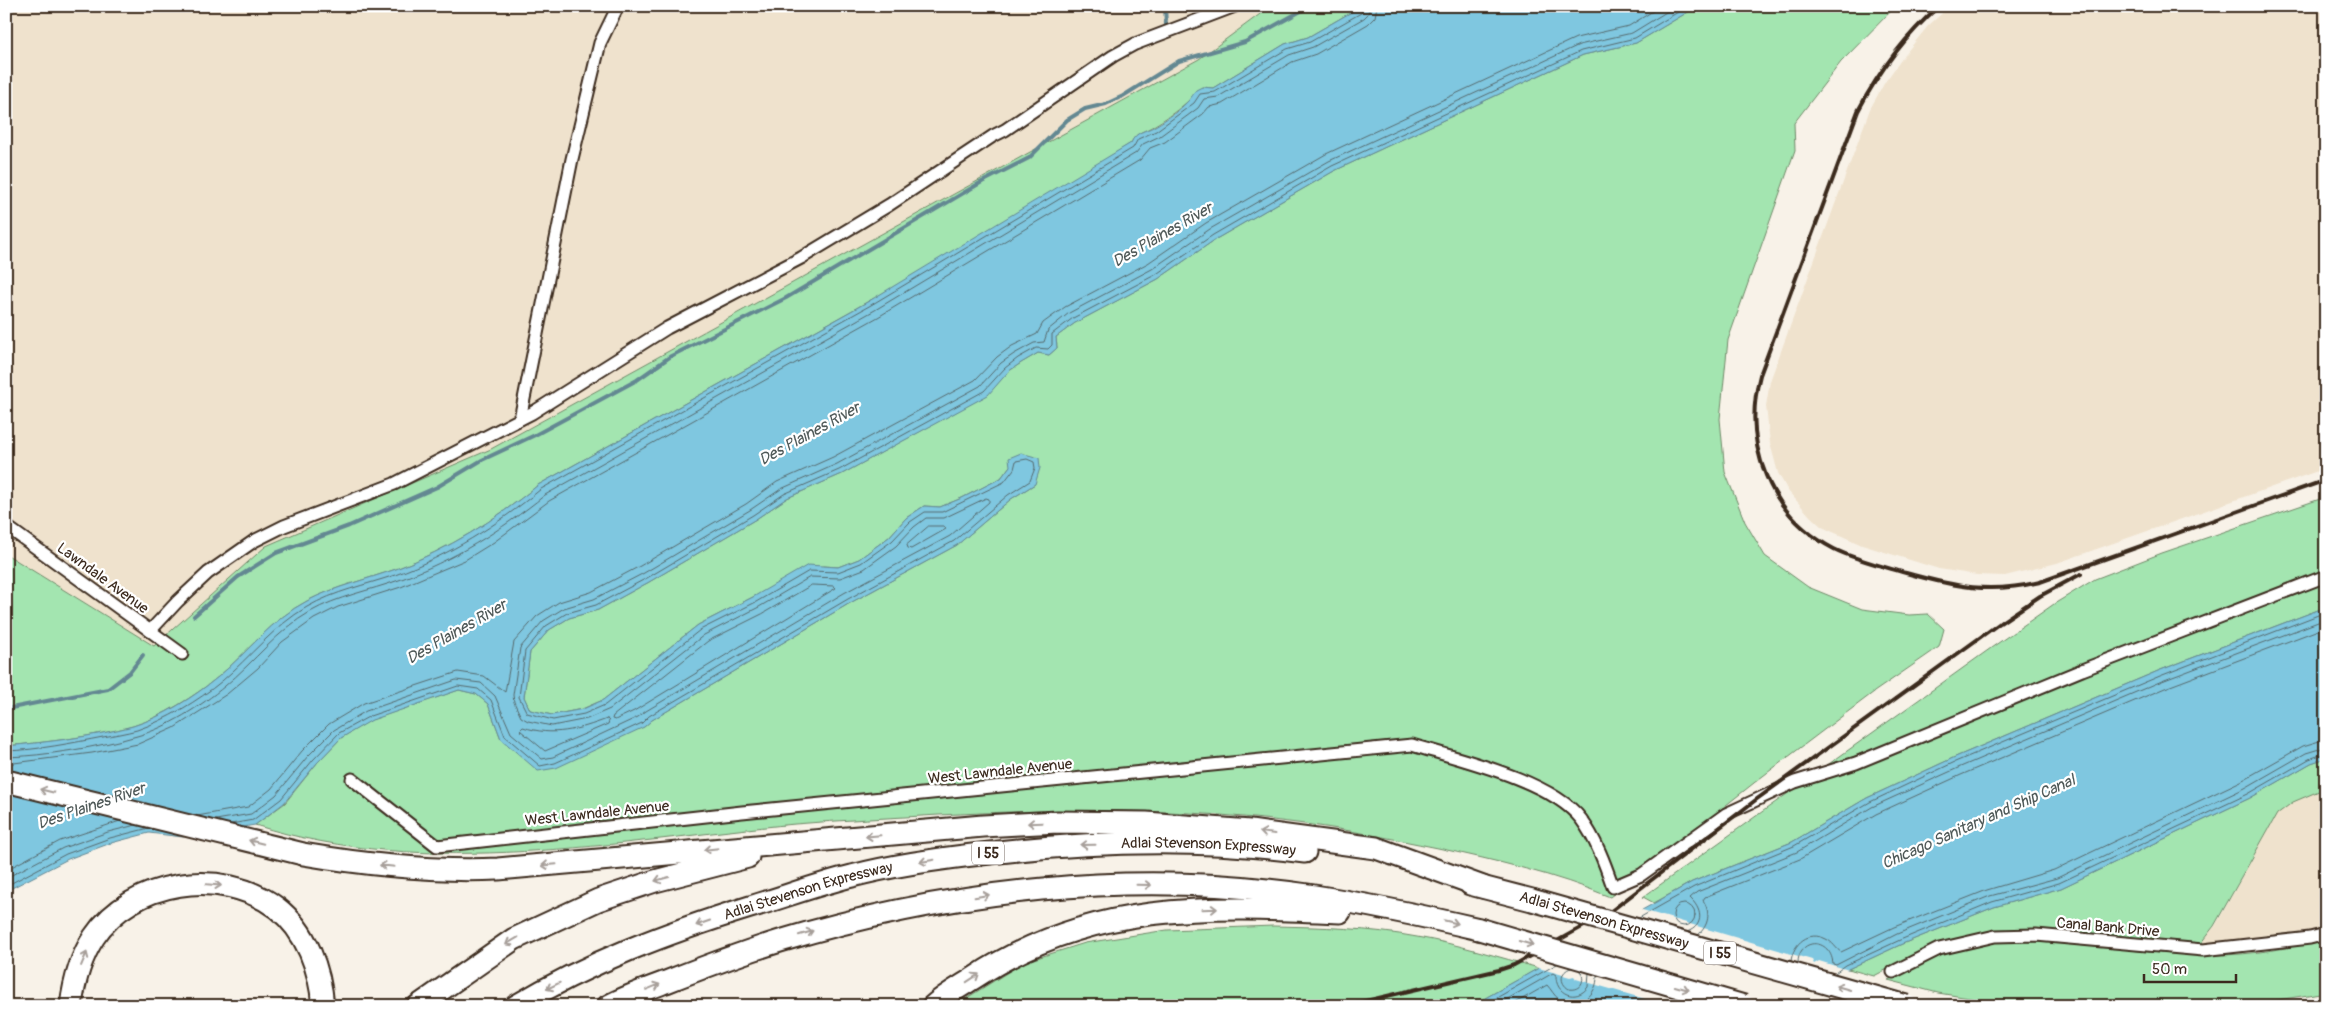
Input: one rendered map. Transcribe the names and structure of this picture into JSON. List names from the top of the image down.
{
  "streets": {
    "highway": ["Adlai Stevenson Expressway", "I 55"],
    "street": ["Lawndale Avenue", "West Lawndale Avenue", "Canal Bank Drive"]
  },
  "water": ["Des Plaines River", "Chicago Sanitary and Ship Canal"],
  "scale_bar": "50 m"
}
